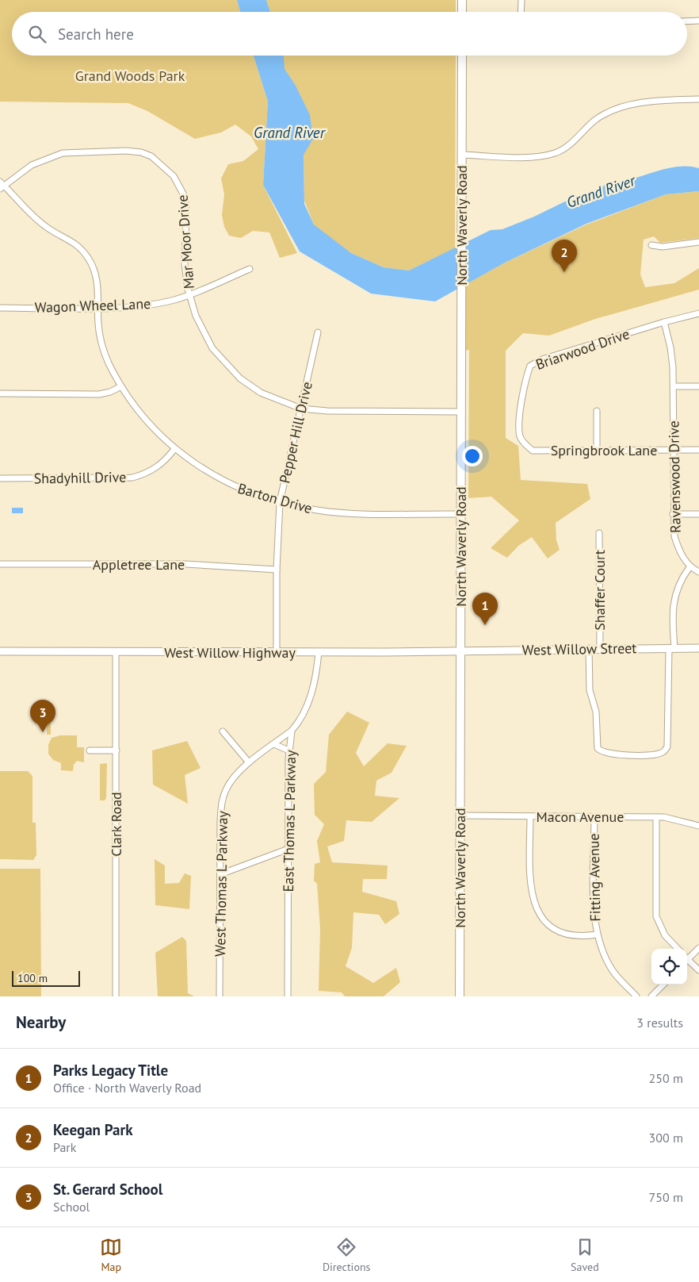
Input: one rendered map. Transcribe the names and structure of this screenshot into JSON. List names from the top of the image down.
{
  "streets": {
    "main road": ["North Waverly Road"],
    "street": [
      "Mar Moor Drive",
      "Wagon Wheel Lane",
      "Briarwood Drive",
      "Pepper Hill Drive",
      "Springbrook Lane",
      "Ravenswood Drive",
      "Shadyhill Drive",
      "Barton Drive",
      "Appletree Lane",
      "Shaffer Court",
      "West Willow Street",
      "West Willow Highway",
      "Macon Avenue",
      "East Thomas L Parkway",
      "Clark Road",
      "Fitting Avenue",
      "West Thomas L Parkway"
    ]
  },
  "crossings": [
    ["North Waverly Road", "Mar Moor Drive"],
    ["North Waverly Road", "Barton Drive"],
    ["North Waverly Road", "West Willow Street"],
    ["North Waverly Road", "West Willow Highway"],
    ["North Waverly Road", "Macon Avenue"],
    ["Mar Moor Drive", "Wagon Wheel Lane"],
    ["Mar Moor Drive", "Pepper Hill Drive"],
    ["Mar Moor Drive", "Barton Drive"],
    ["Wagon Wheel Lane", "Barton Drive"],
    ["Briarwood Drive", "Springbrook Lane"],
    ["Briarwood Drive", "Ravenswood Drive"],
    ["Pepper Hill Drive", "Barton Drive"],
    ["Pepper Hill Drive", "Appletree Lane"],
    ["Pepper Hill Drive", "West Willow Highway"],
    ["Springbrook Lane", "Ravenswood Drive"],
    ["Shadyhill Drive", "Barton Drive"],
    ["Shaffer Court", "West Willow Street"],
    ["West Willow Street", "West Willow Highway"],
    ["West Willow Highway", "East Thomas L Parkway"],
    ["West Willow Highway", "Clark Road"],
    ["Macon Avenue", "Fitting Avenue"],
    ["East Thomas L Parkway", "West Thomas L Parkway"]
  ],
  "water": ["Grand River"],
  "parks": ["Grand Woods Park"],
  "scale_bar": "100 m",
  "page": {
    "search": "Search here",
    "pins": ["2", "1", "3"],
    "scale": "100 m",
    "heading": ["Nearby", "3 results"],
    "list": [
      {
        "mark": "1",
        "name": "Parks Legacy Title",
        "note": "Office · North Waverly Road",
        "value": "250 m"
      },
      {
        "mark": "2",
        "name": "Keegan Park",
        "note": "Park",
        "value": "300 m"
      },
      {
        "mark": "3",
        "name": "St. Gerard School",
        "note": "School",
        "value": "750 m"
      }
    ],
    "nav": ["Map", "Directions", "Saved"]
  }
}
